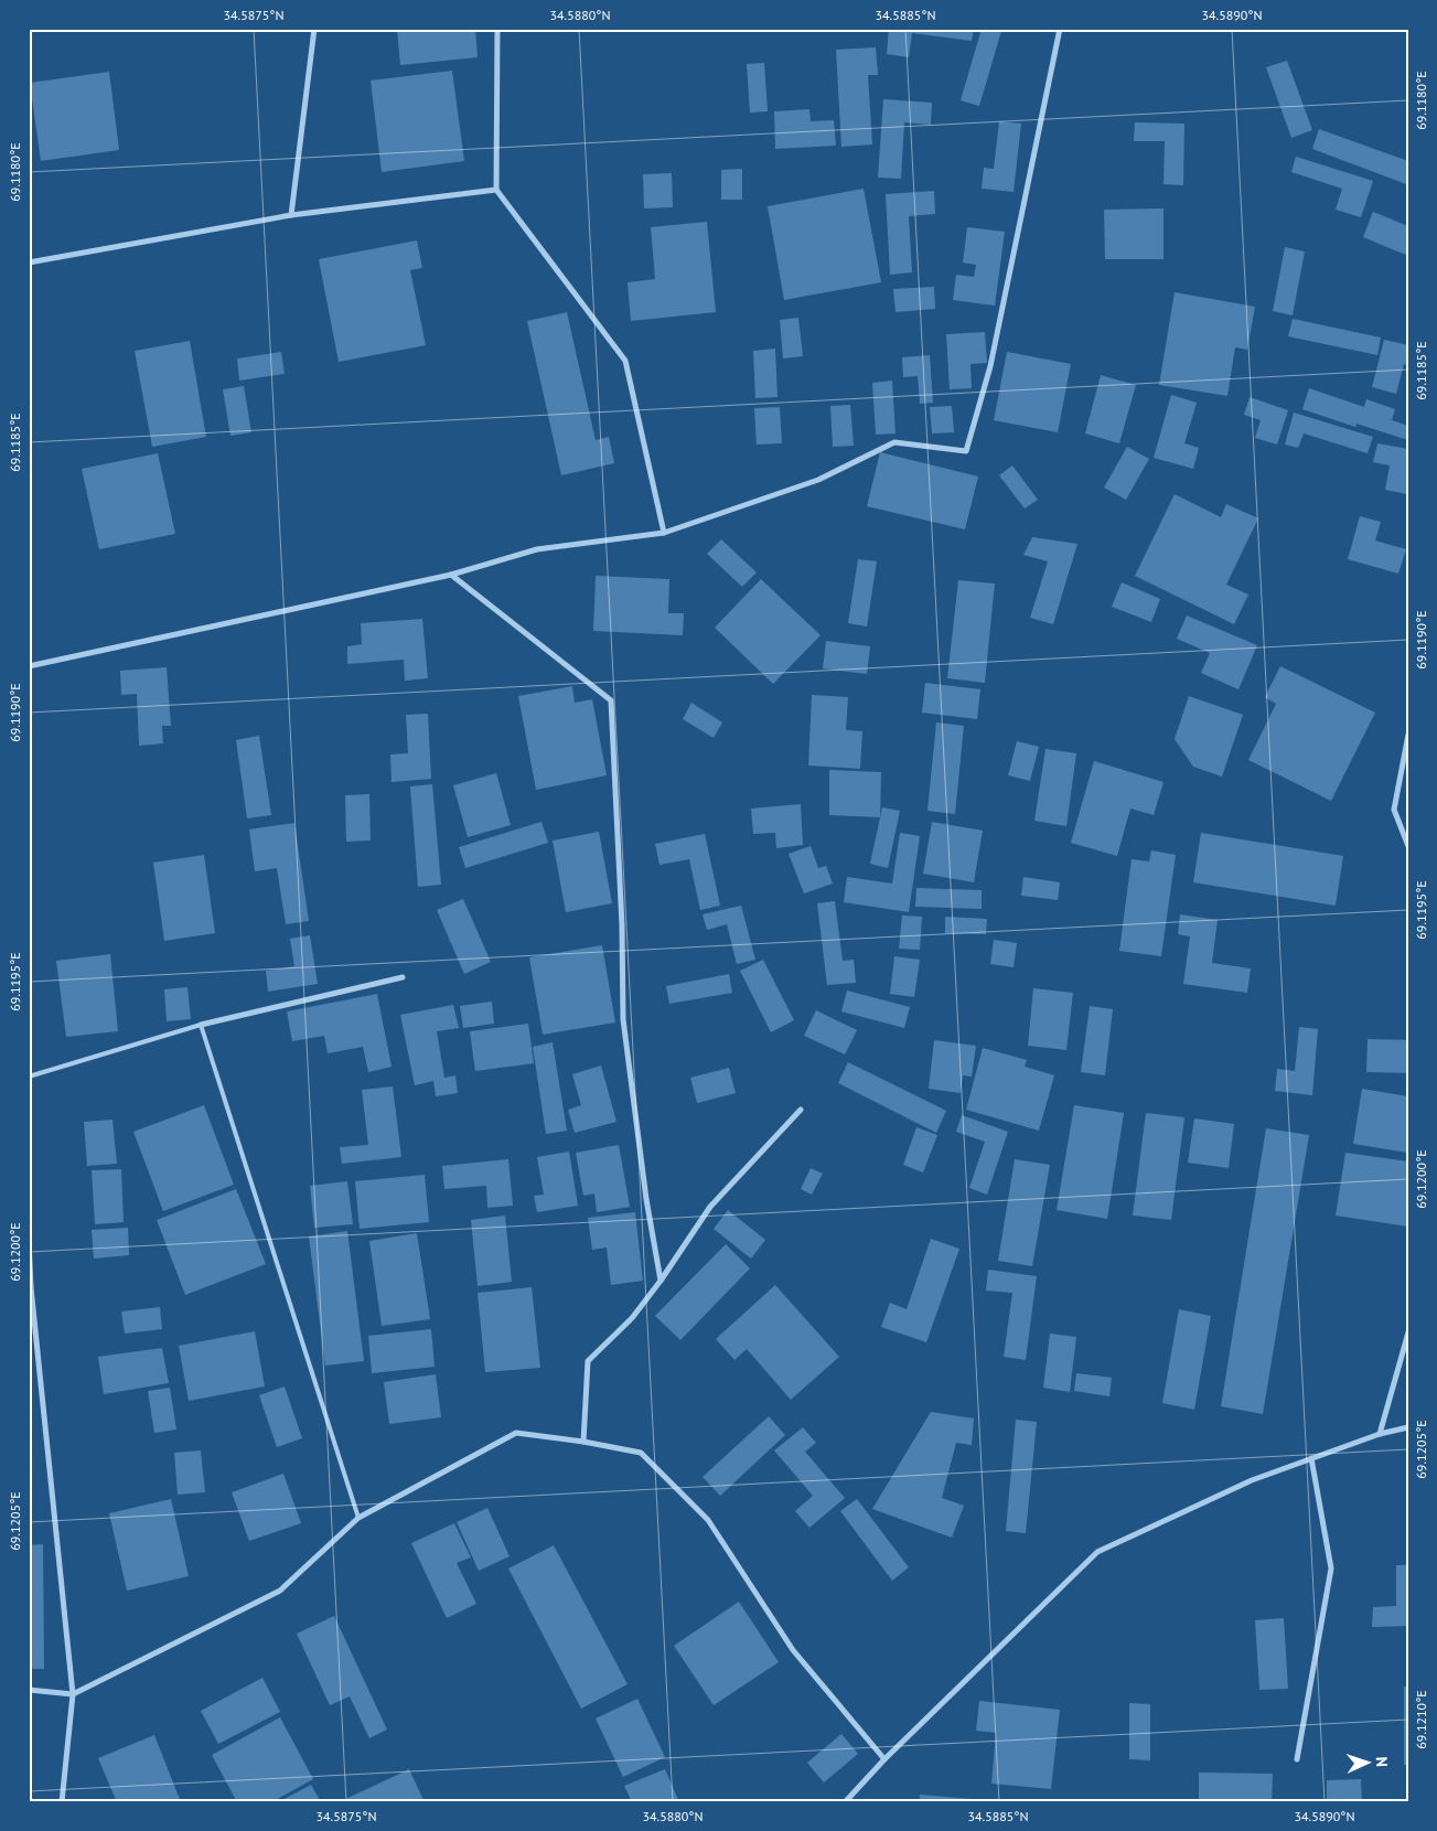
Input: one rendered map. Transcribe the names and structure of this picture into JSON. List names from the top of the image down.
{
  "north": "right",
  "coordinates": [
    "34.5875°N",
    "34.5880°N",
    "34.5885°N",
    "34.5890°N",
    "69.1180°E",
    "69.1185°E",
    "69.1190°E",
    "69.1195°E",
    "69.1200°E",
    "69.1205°E",
    "69.1210°E"
  ]
}
